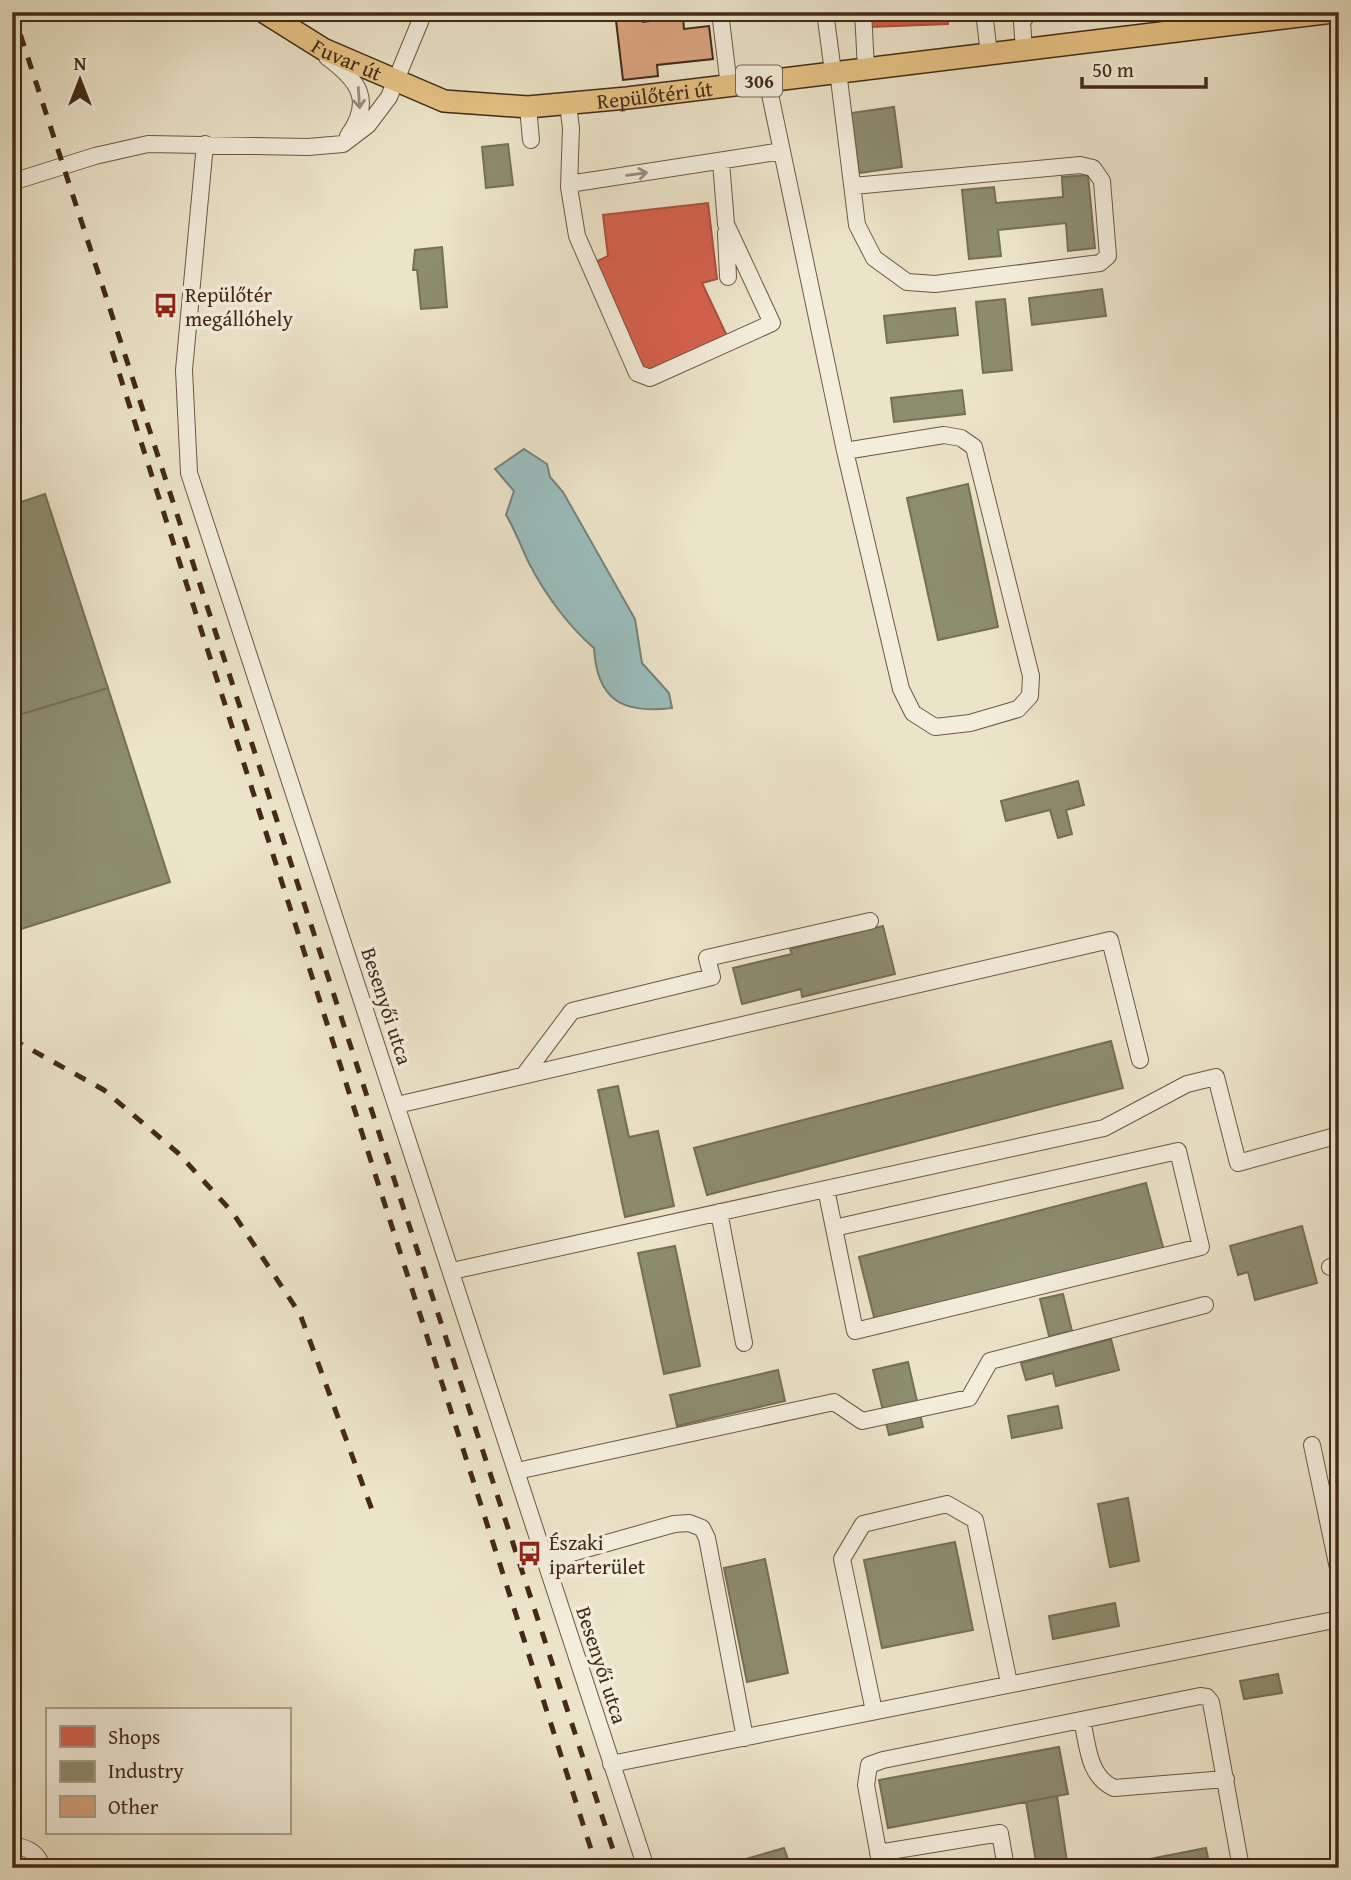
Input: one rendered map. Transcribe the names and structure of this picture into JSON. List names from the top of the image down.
{
  "streets": {
    "main road": ["Fuvar út", "306", "Repülőtéri út"],
    "street": ["Besenyői utca"]
  },
  "crossings": [
    ["Fuvar út", "Repülőtéri út"]
  ],
  "places": {
    "bus stop": ["Repülőtér megállóhely", "Északi iparterület"]
  },
  "legend": ["Shops", "Industry", "Other"],
  "scale_bar": "50 m",
  "north": "top"
}
